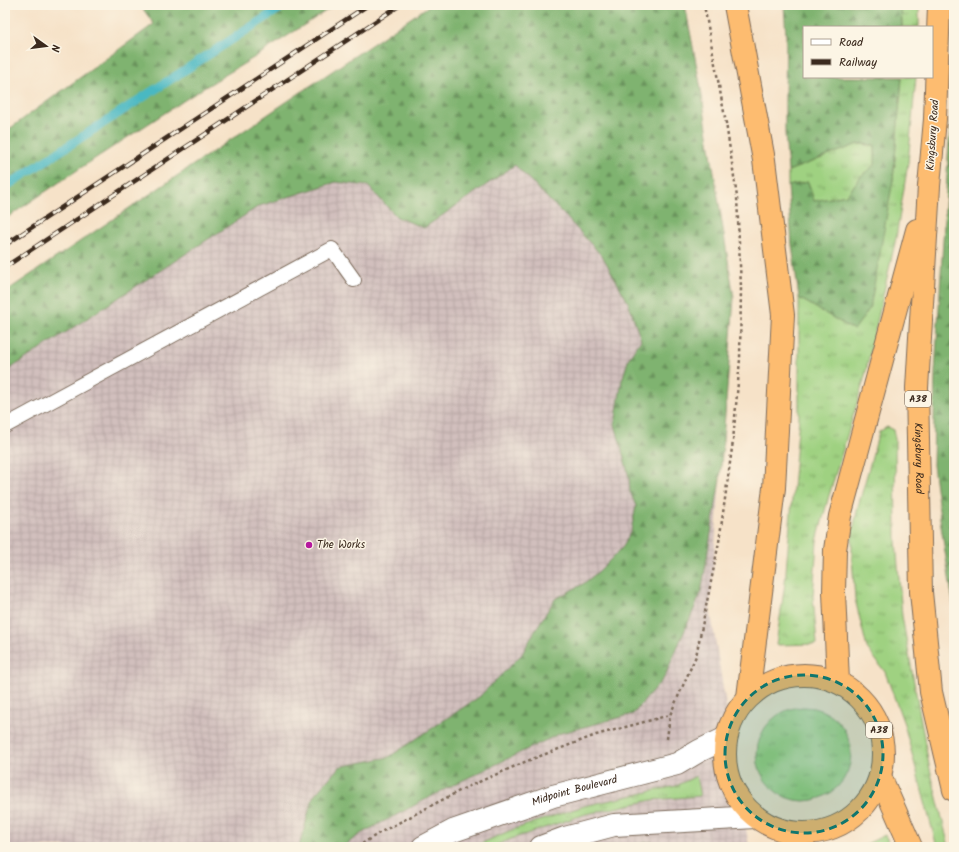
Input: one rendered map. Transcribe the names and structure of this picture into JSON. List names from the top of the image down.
{
  "streets": {
    "highway": ["Kingsbury Road", "A38"],
    "street": ["Midpoint Boulevard"]
  },
  "crossings": [
    ["Kingsbury Road", "A38"],
    ["A38", "Midpoint Boulevard"]
  ],
  "places": ["The Works"],
  "legend": ["Road", "Railway"],
  "north": "right"
}
